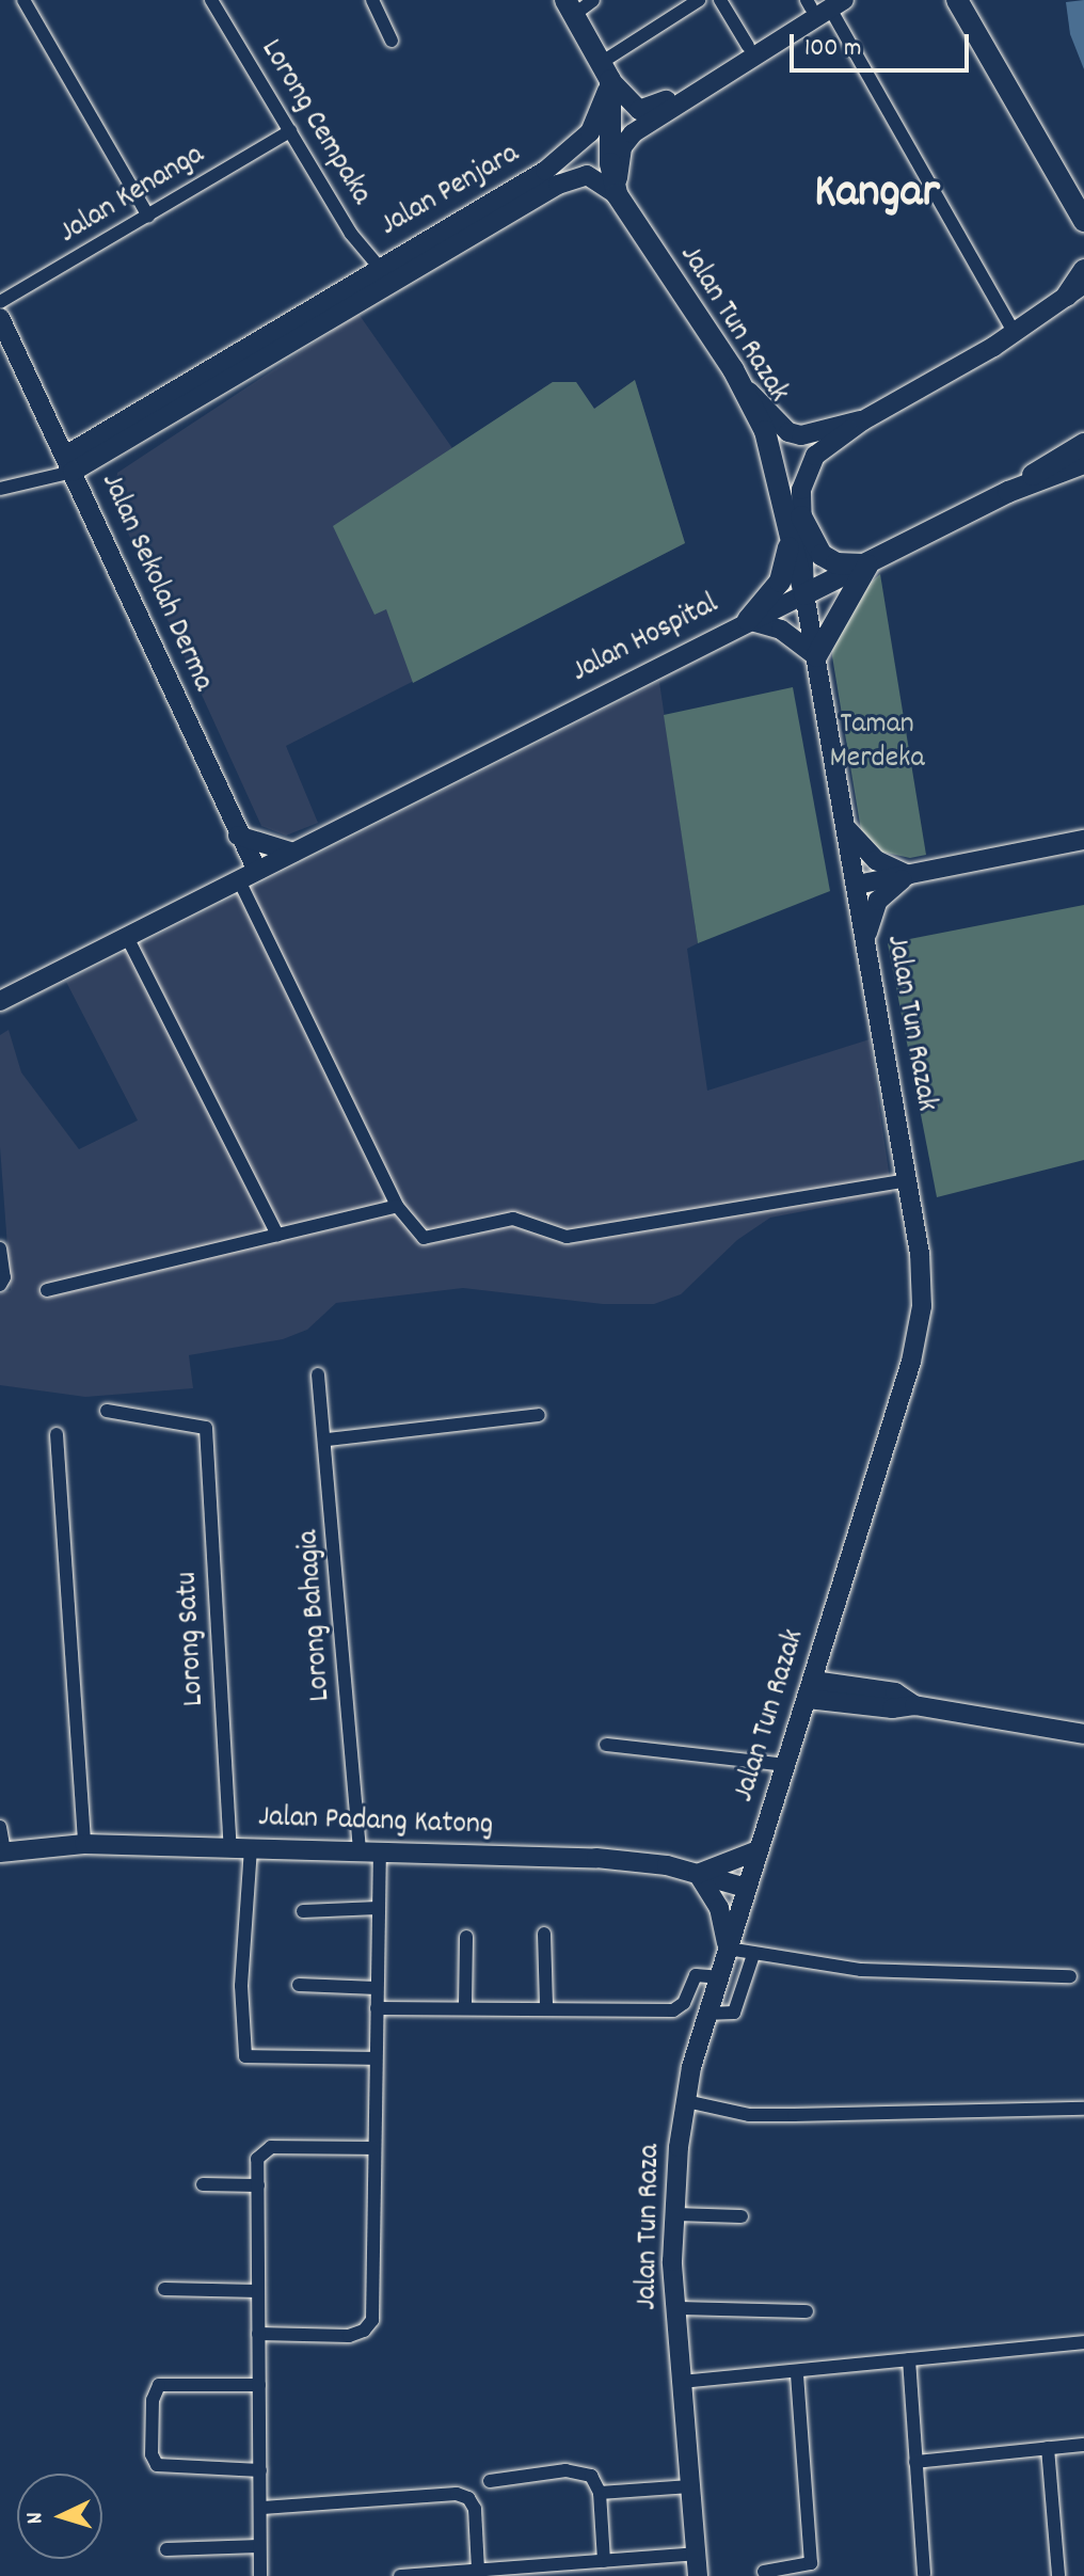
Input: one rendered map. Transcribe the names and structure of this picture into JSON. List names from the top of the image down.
{
  "streets": {
    "main road": [
      "Jalan Penjara",
      "Jalan Tun Razak",
      "Jalan Sekolah Derma",
      "Jalan Hospital",
      "Jalan Padang Katong",
      "Jalan Tun Raza"
    ],
    "street": [
      "Lorong Cempaka",
      "Jalan Kenanga",
      "Lorong Bahagia",
      "Lorong Satu"
    ]
  },
  "crossings": [
    ["Lorong Cempaka", "Jalan Penjara"],
    ["Lorong Cempaka", "Jalan Kenanga"],
    ["Jalan Penjara", "Jalan Sekolah Derma"],
    ["Jalan Tun Razak", "Jalan Hospital"],
    ["Jalan Tun Razak", "Jalan Padang Katong"],
    ["Jalan Tun Razak", "Jalan Tun Raza"],
    ["Jalan Sekolah Derma", "Jalan Hospital"],
    ["Lorong Bahagia", "Jalan Padang Katong"],
    ["Lorong Satu", "Jalan Padang Katong"],
    ["Jalan Padang Katong", "Jalan Tun Raza"]
  ],
  "districts": ["Kangar"],
  "parks": ["Taman Merdeka"],
  "scale_bar": "100 m",
  "north": "left"
}
